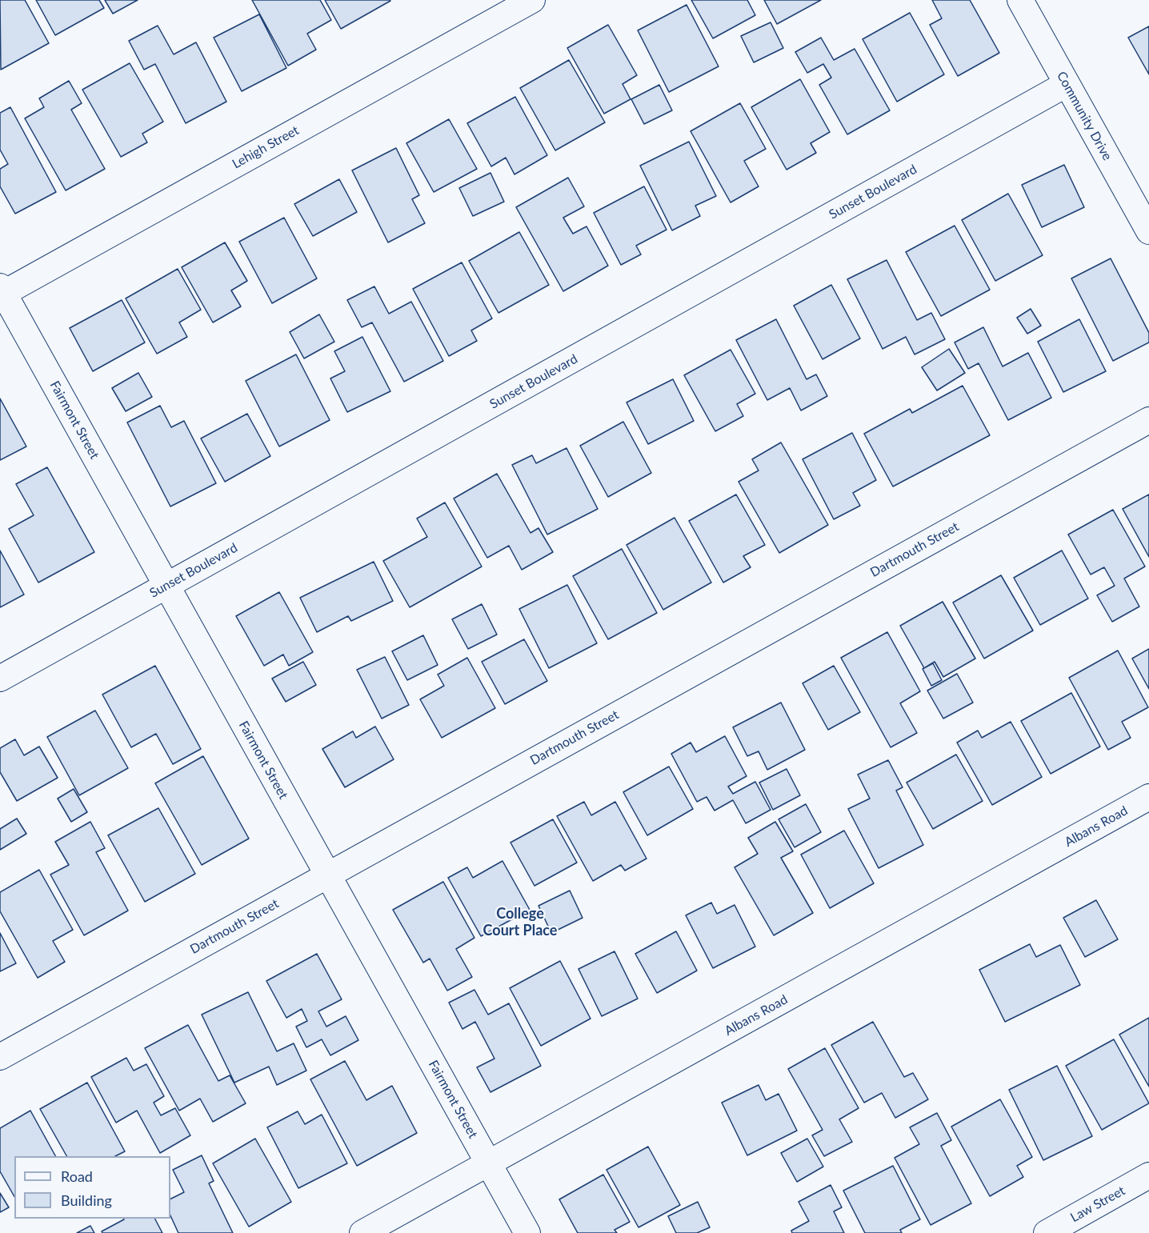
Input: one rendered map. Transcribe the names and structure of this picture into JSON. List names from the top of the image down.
{
  "streets": {
    "street": [
      "Community Drive",
      "Lehigh Street",
      "Sunset Boulevard",
      "Fairmont Street",
      "Dartmouth Street",
      "Albans Road",
      "Law Street"
    ]
  },
  "crossings": [
    ["Community Drive", "Sunset Boulevard"],
    ["Lehigh Street", "Fairmont Street"],
    ["Sunset Boulevard", "Fairmont Street"],
    ["Fairmont Street", "Dartmouth Street"],
    ["Fairmont Street", "Albans Road"]
  ],
  "districts": ["College Court Place"],
  "legend": ["Road", "Building"]
}
